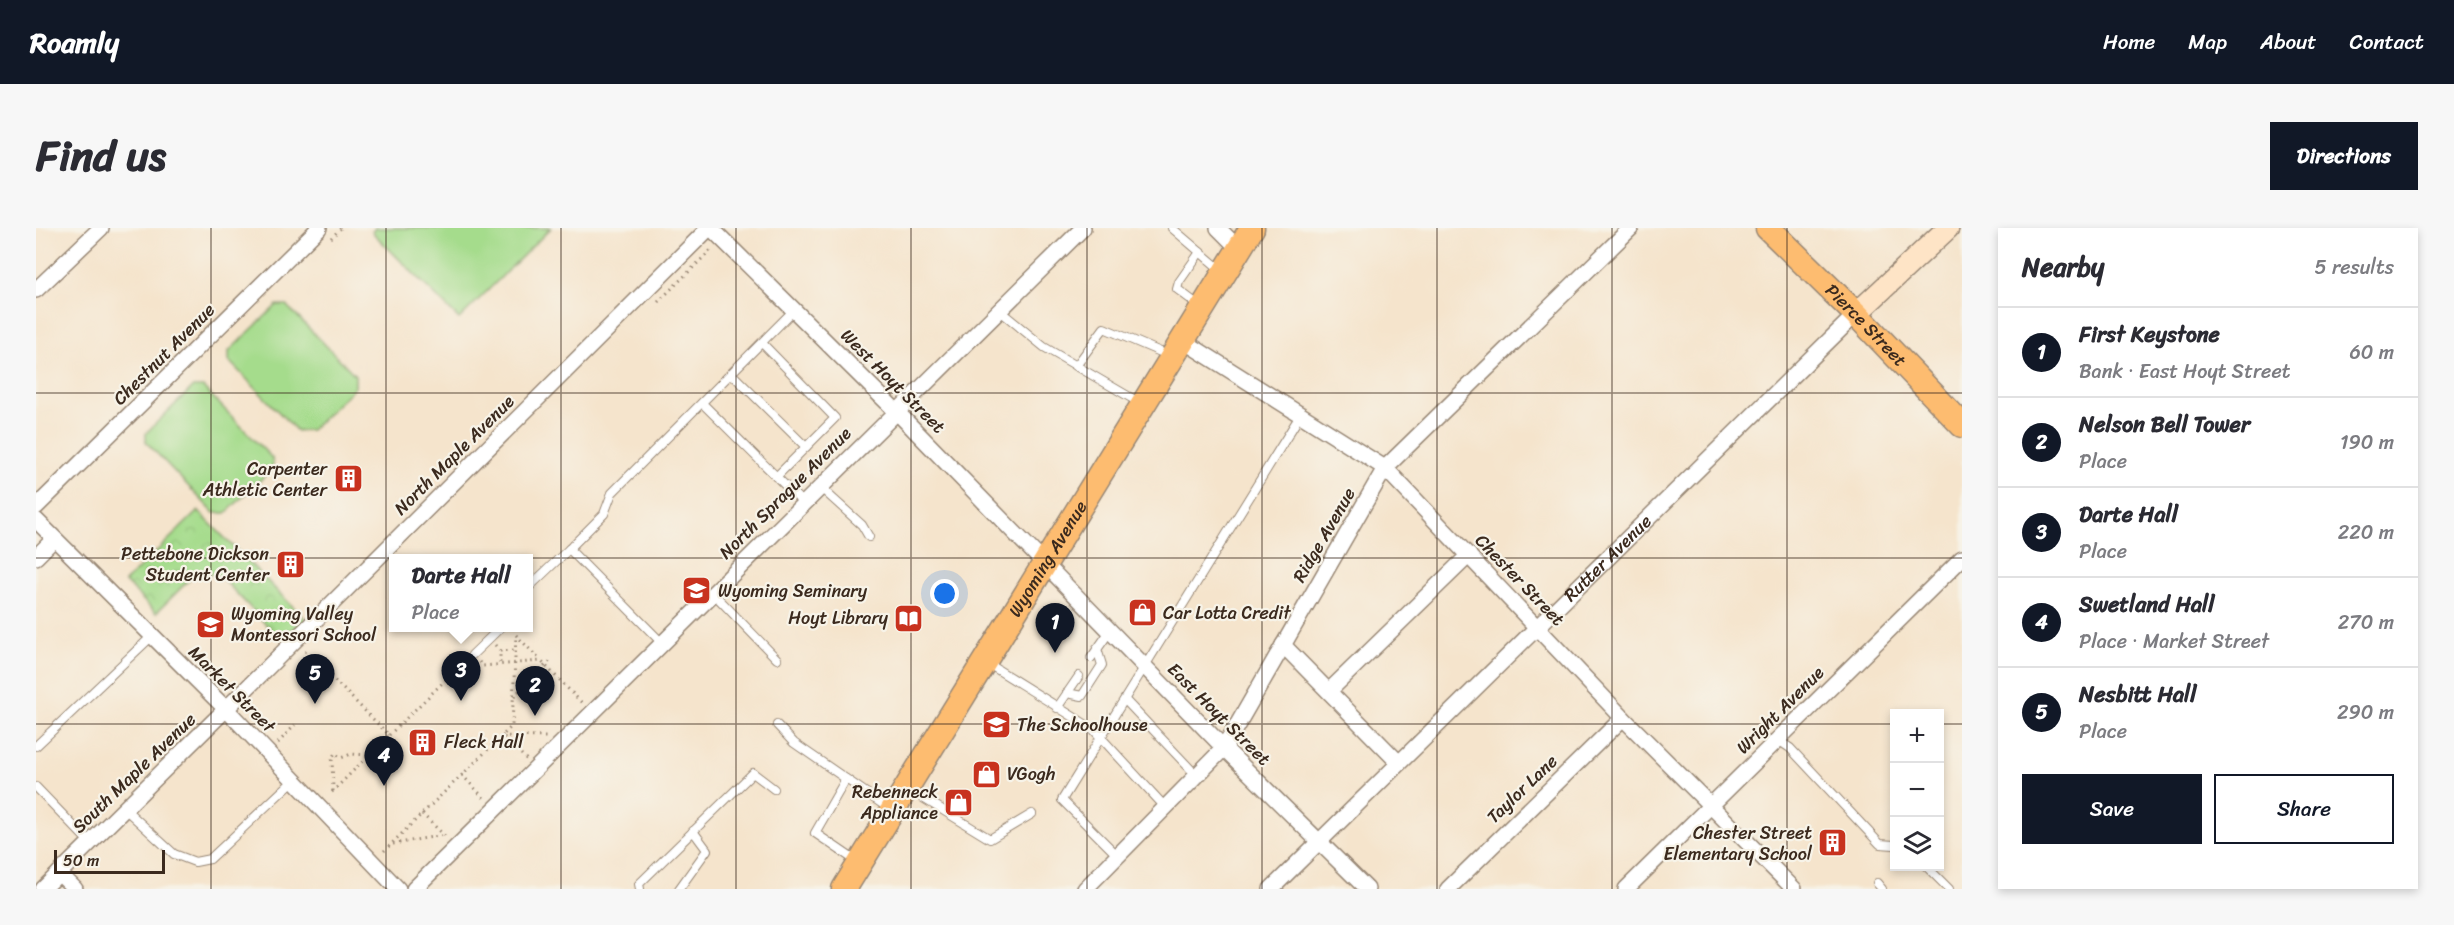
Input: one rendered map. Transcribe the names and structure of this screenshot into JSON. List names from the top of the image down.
{
  "streets": {
    "main road": ["Pierce Street", "Rutter Avenue", "Wyoming Avenue"],
    "street": [
      "Chestnut Avenue",
      "West Hoyt Street",
      "North Maple Avenue",
      "North Sprague Avenue",
      "Ridge Avenue",
      "Chester Street",
      "Market Street",
      "Wright Avenue",
      "East Hoyt Street",
      "South Maple Avenue",
      "Taylor Lane"
    ]
  },
  "crossings": [
    ["Pierce Street", "Rutter Avenue"],
    ["West Hoyt Street", "North Maple Avenue"],
    ["West Hoyt Street", "North Sprague Avenue"],
    ["West Hoyt Street", "Wyoming Avenue"],
    ["West Hoyt Street", "East Hoyt Street"],
    ["North Maple Avenue", "Market Street"],
    ["North Maple Avenue", "South Maple Avenue"],
    ["Ridge Avenue", "Chester Street"],
    ["Ridge Avenue", "East Hoyt Street"],
    ["Rutter Avenue", "Chester Street"],
    ["Rutter Avenue", "East Hoyt Street"],
    ["Wyoming Avenue", "Chester Street"],
    ["Wyoming Avenue", "East Hoyt Street"],
    ["Chester Street", "Wright Avenue"],
    ["Chester Street", "Taylor Lane"],
    ["Market Street", "South Maple Avenue"]
  ],
  "places": {
    "building": [
      "Carpenter Athletic Center",
      "Pettebone Dickson Student Center",
      "Fleck Hall",
      "Chester Street Elementary School"
    ],
    "school or university": ["Wyoming Seminary", "Wyoming Valley Montessori School", "The Schoolhouse"],
    "shop": ["Car Lotta Credit", "VGogh", "Rebenneck Appliance"],
    "library": ["Hoyt Library"]
  },
  "scale_bar": "50 m",
  "page": {
    "header": "Roamly",
    "nav": [
      "Home",
      "Map",
      "About",
      "Contact"
    ],
    "title": "Find us",
    "buttons": [
      "Directions",
      ["Save", "Share"]
    ],
    "heading": ["Nearby", "5 results"],
    "list": [
      {
        "mark": "1",
        "name": "First Keystone",
        "note": "Bank · East Hoyt Street",
        "value": "60 m"
      },
      {
        "mark": "2",
        "name": "Nelson Bell Tower",
        "note": "Place",
        "value": "190 m"
      },
      {
        "mark": "3",
        "name": "Darte Hall",
        "note": "Place",
        "value": "220 m"
      },
      {
        "mark": "4",
        "name": "Swetland Hall",
        "note": "Place · Market Street",
        "value": "270 m"
      },
      {
        "mark": "5",
        "name": "Nesbitt Hall",
        "note": "Place",
        "value": "290 m"
      }
    ],
    "popup": ["Darte Hall", "Place"],
    "pins": [
      "1",
      "3",
      "5",
      "2",
      "4"
    ],
    "map_buttons": ["+", "−"],
    "scale": "50 m"
  }
}
